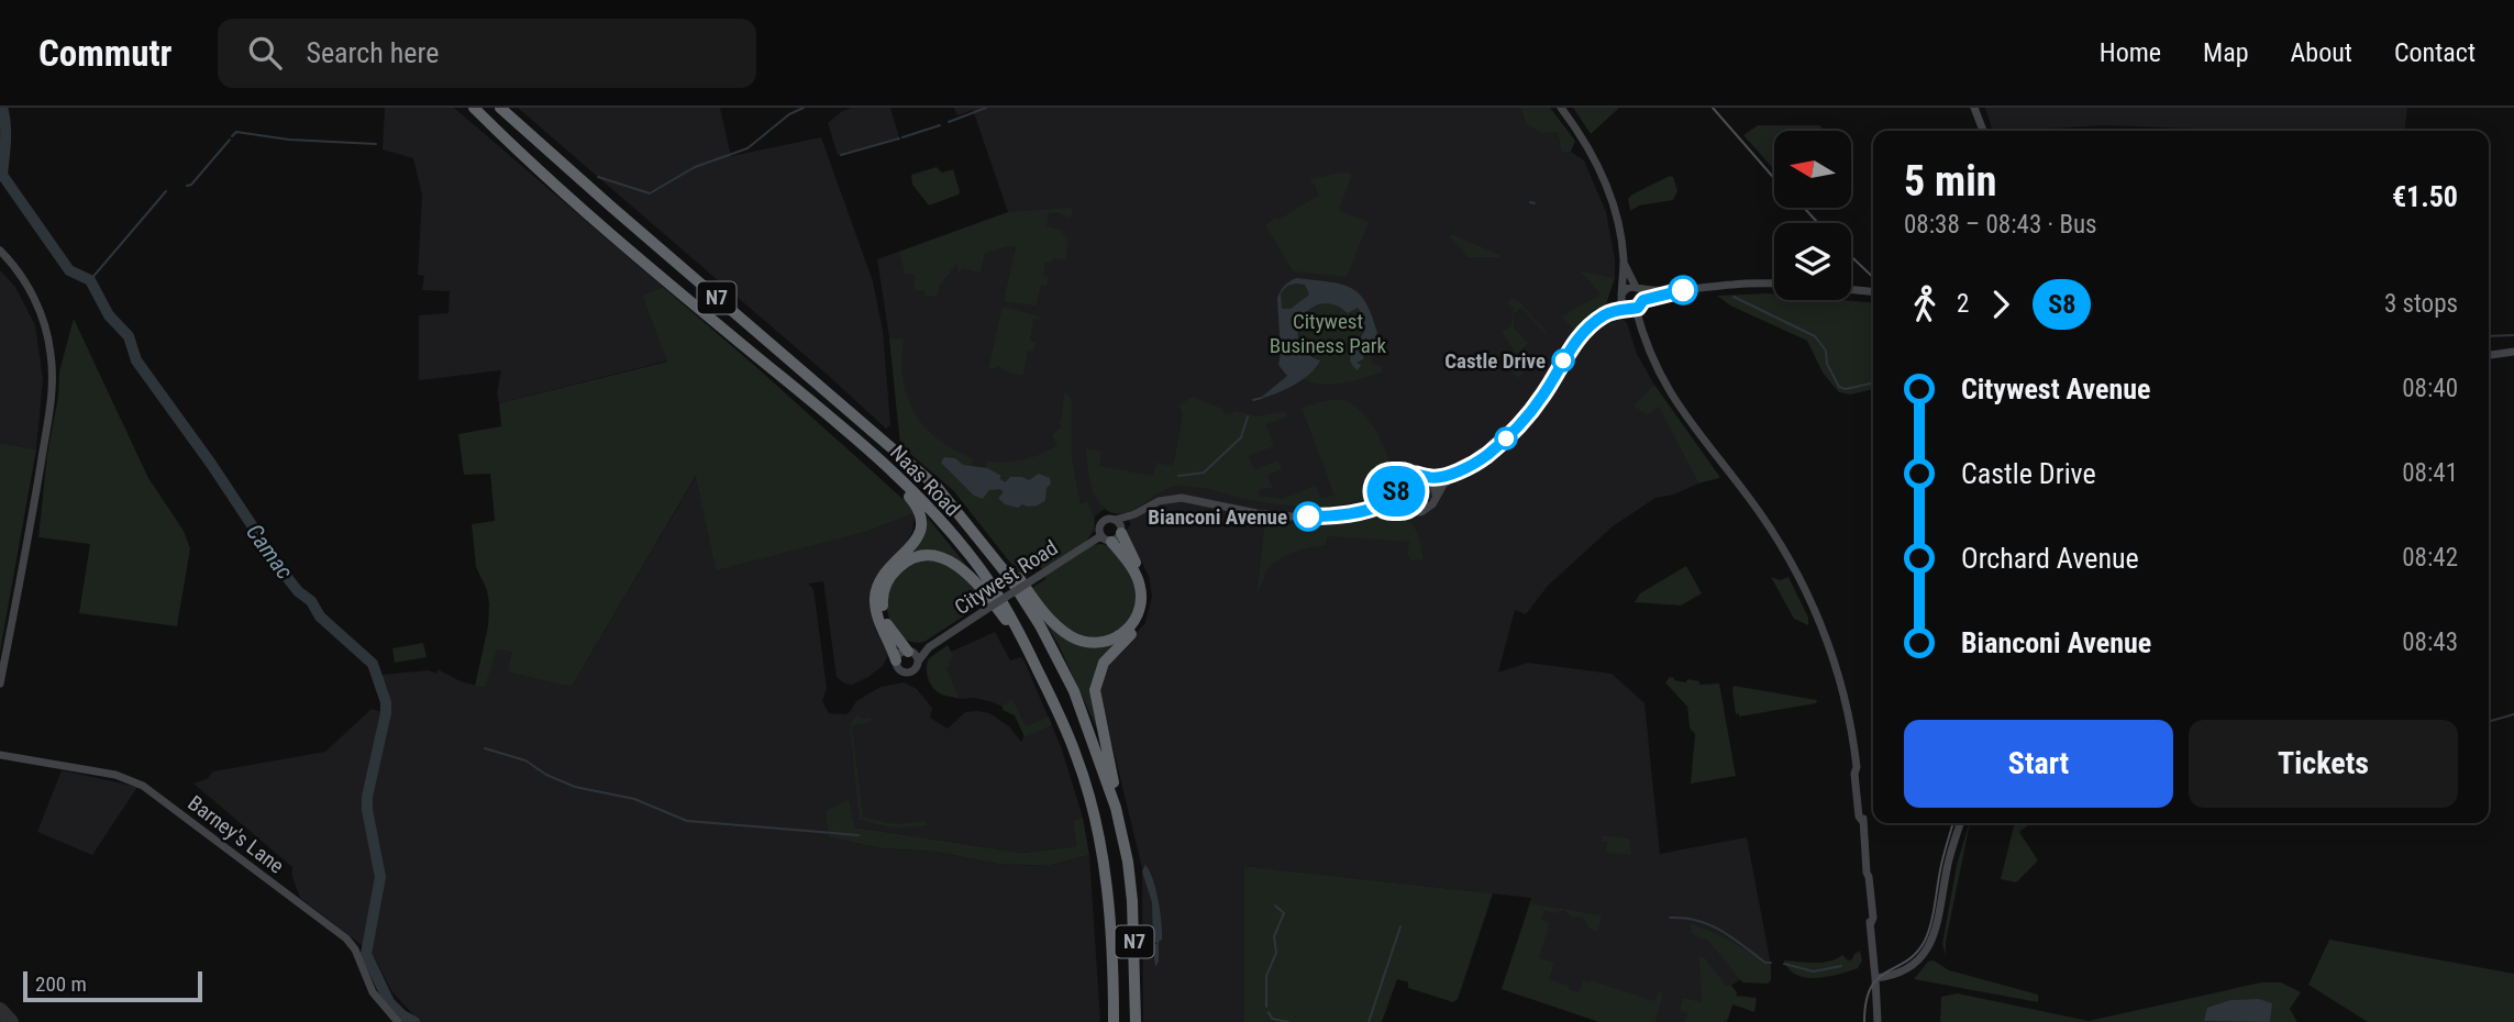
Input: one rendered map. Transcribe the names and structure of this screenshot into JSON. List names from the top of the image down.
{
  "streets": {
    "highway": ["N7", "Naas Road"],
    "street": ["Citywest Road", "Barney's Lane"]
  },
  "crossings": [
    ["N7", "Naas Road"],
    ["N7", "Citywest Road"]
  ],
  "water": ["Camac"],
  "parks": ["Citywest Business Park"],
  "places": ["Castle Drive", "Bianconi Avenue"],
  "lines": ["bus line S8"],
  "scale_bar": "200 m",
  "north": "left",
  "page": {
    "header": "Commutr",
    "search": "Search here",
    "nav": [
      "Home",
      "Map",
      "About",
      "Contact"
    ],
    "on_map": "S8",
    "heading": ["5 min", "08:38 – 08:43 · Bus", "€1.50"],
    "legs": ["2", "S8", "3 stops"],
    "list": [
      {
        "name": "Citywest Avenue",
        "value": "08:40"
      },
      {
        "name": "Castle Drive",
        "value": "08:41"
      },
      {
        "name": "Orchard Avenue",
        "value": "08:42"
      },
      {
        "name": "Bianconi Avenue",
        "value": "08:43"
      }
    ],
    "buttons": ["Start", "Tickets"],
    "scale": "200 m"
  }
}
